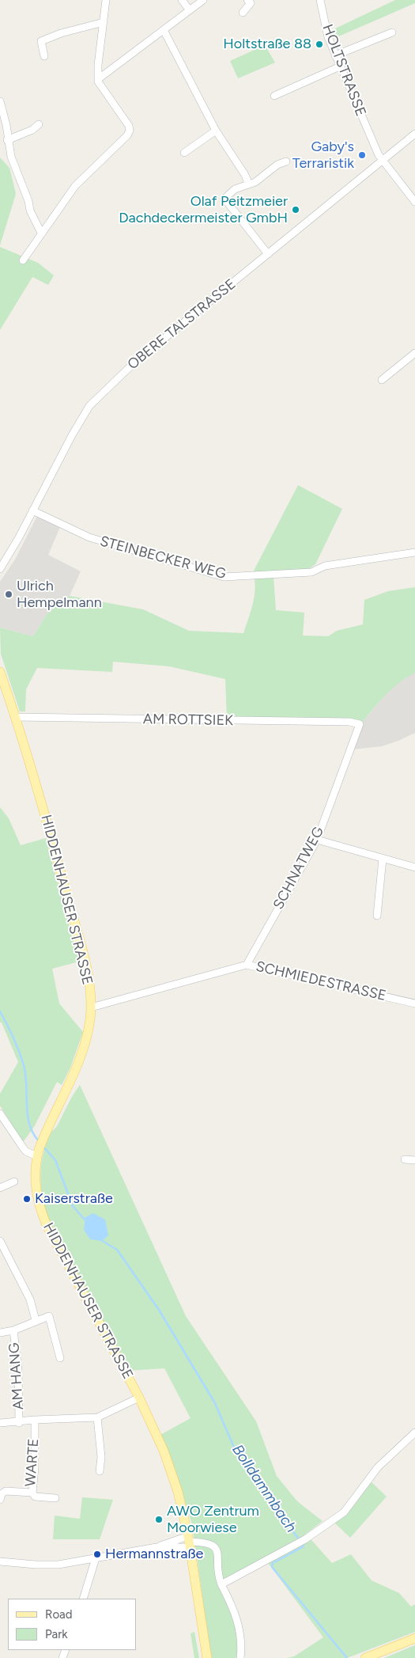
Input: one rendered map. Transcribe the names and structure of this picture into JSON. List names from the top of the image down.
{
  "streets": {
    "main road": ["HIDDENHAUSER STRASSE"],
    "street": [
      "HOLTSTRASSE",
      "OBERE TALSTRASSE",
      "STEINBECKER WEG",
      "AM ROTTSIEK",
      "SCHNATWEG",
      "SCHMIEDESTRASSE",
      "AM HANG",
      "WARTE"
    ]
  },
  "crossings": [
    ["HOLTSTRASSE", "OBERE TALSTRASSE"],
    ["OBERE TALSTRASSE", "STEINBECKER WEG"],
    ["AM ROTTSIEK", "SCHNATWEG"],
    ["AM ROTTSIEK", "HIDDENHAUSER STRASSE"],
    ["SCHNATWEG", "SCHMIEDESTRASSE"],
    ["HIDDENHAUSER STRASSE", "SCHMIEDESTRASSE"]
  ],
  "water": ["Bolldammbach"],
  "places": [
    "Holtstraße 88",
    "Gaby's Terraristik",
    "Olaf Peitzmeier Dachdeckermeister GmbH",
    "Ulrich Hempelmann",
    "Kaiserstraße",
    "AWO Zentrum Moorwiese",
    "Hermannstraße"
  ],
  "legend": ["Road", "Park"]
}
